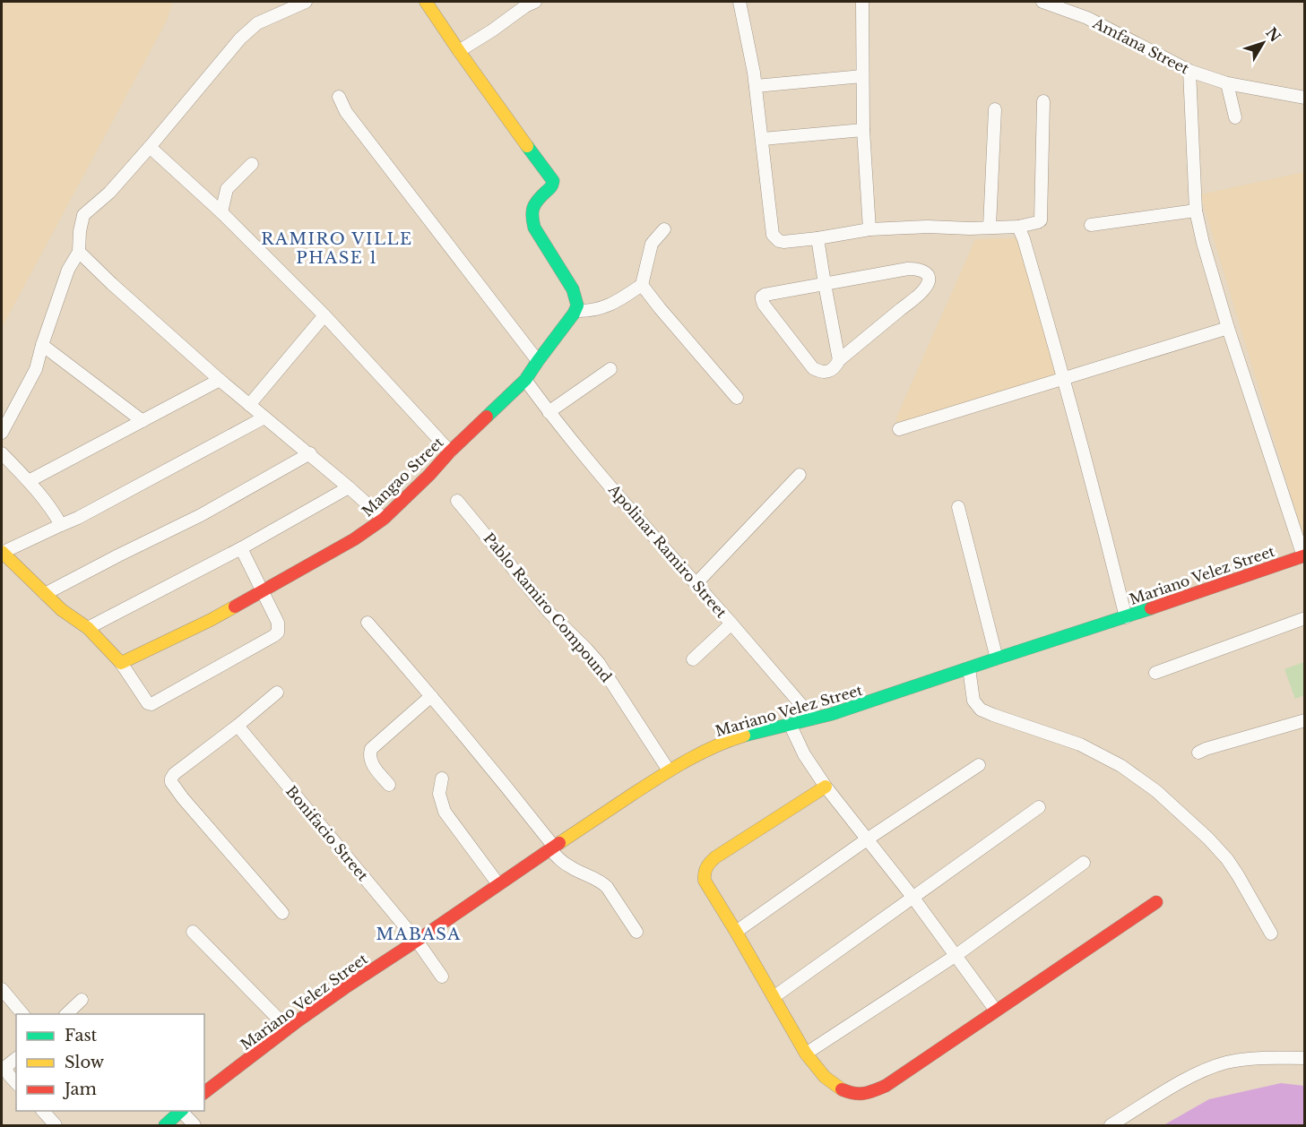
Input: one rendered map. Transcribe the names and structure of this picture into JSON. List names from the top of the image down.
{
  "streets": {
    "street": [
      "Amfana Street",
      "Mangao Street",
      "Apolinar Ramiro Street",
      "Mariano Velez Street",
      "Pablo Ramiro Compound",
      "Bonifacio Street"
    ]
  },
  "crossings": [
    ["Mangao Street", "Apolinar Ramiro Street"],
    ["Apolinar Ramiro Street", "Mariano Velez Street"],
    ["Mariano Velez Street", "Pablo Ramiro Compound"],
    ["Mariano Velez Street", "Bonifacio Street"]
  ],
  "districts": ["RAMIRO VILLE PHASE 1", "MABASA"],
  "legend": ["Fast", "Slow", "Jam"],
  "north": "top right"
}
